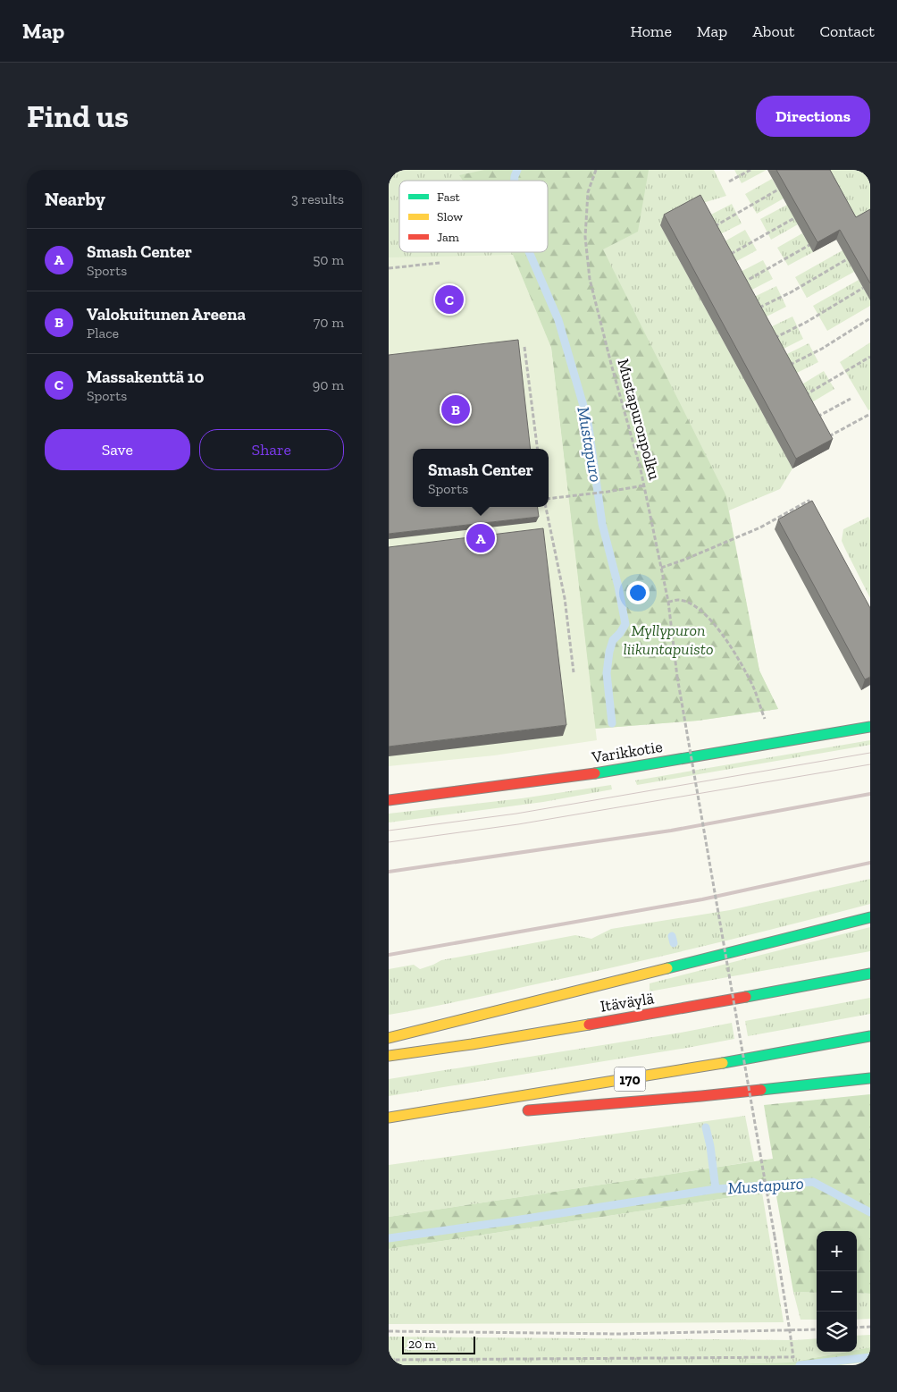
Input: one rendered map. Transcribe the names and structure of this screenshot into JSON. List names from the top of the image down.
{
  "streets": {
    "main road": ["Varikkotie", "Itäväylä", "170"],
    "path": ["Mustapuronpolku"]
  },
  "water": ["Mustapuro"],
  "parks": ["Myllypuron liikuntapuisto"],
  "legend": ["Fast", "Slow", "Jam"],
  "scale_bar": "20 m",
  "page": {
    "header": "Map",
    "nav": [
      "Home",
      "Map",
      "About",
      "Contact"
    ],
    "buttons": [
      "Directions",
      ["Save", "Share"]
    ],
    "title": "Find us",
    "heading": ["Nearby", "3 results"],
    "list": [
      {
        "mark": "A",
        "name": "Smash Center",
        "note": "Sports",
        "value": "50 m"
      },
      {
        "mark": "B",
        "name": "Valokuitunen Areena",
        "note": "Place",
        "value": "70 m"
      },
      {
        "mark": "C",
        "name": "Massakenttä 10",
        "note": "Sports",
        "value": "90 m"
      }
    ],
    "pins": ["C", "B", "A"],
    "popup": ["Smash Center", "Sports"],
    "map_buttons": ["+", "−"],
    "scale": "20 m"
  }
}
